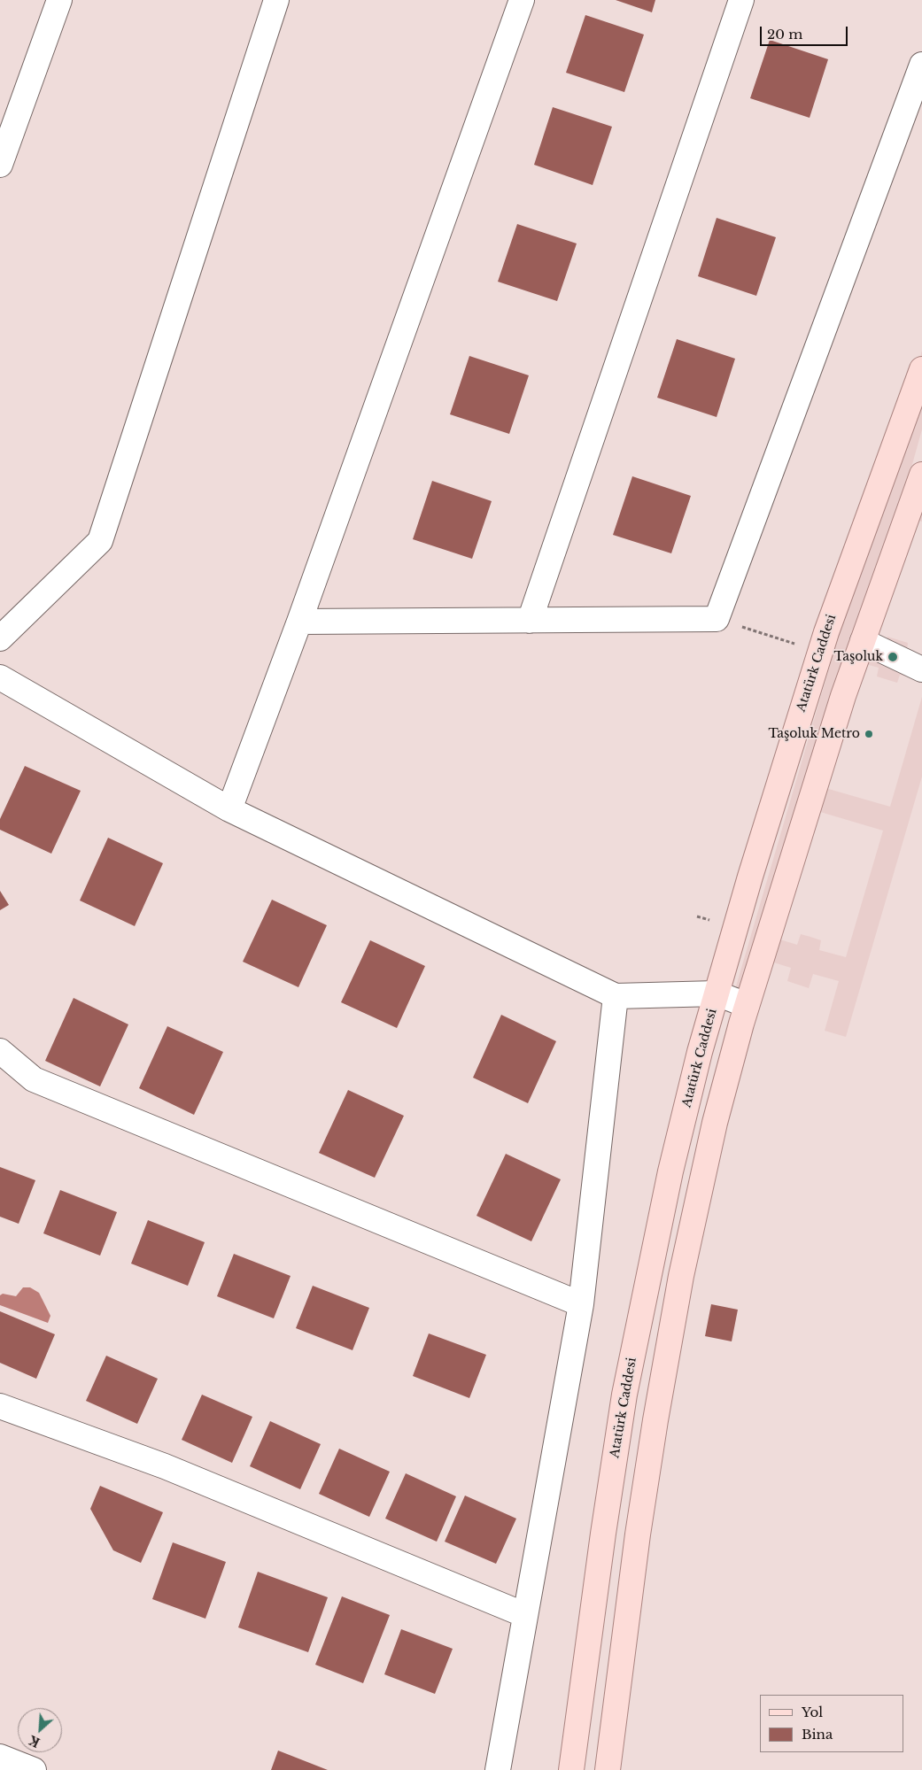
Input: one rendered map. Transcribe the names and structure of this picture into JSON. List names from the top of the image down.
{
  "streets": {
    "main road": ["Atatürk Caddesi"]
  },
  "places": ["Taşoluk", "Taşoluk Metro"],
  "legend": ["Yol", "Bina"],
  "scale_bar": "20 m",
  "north": "bottom left"
}
